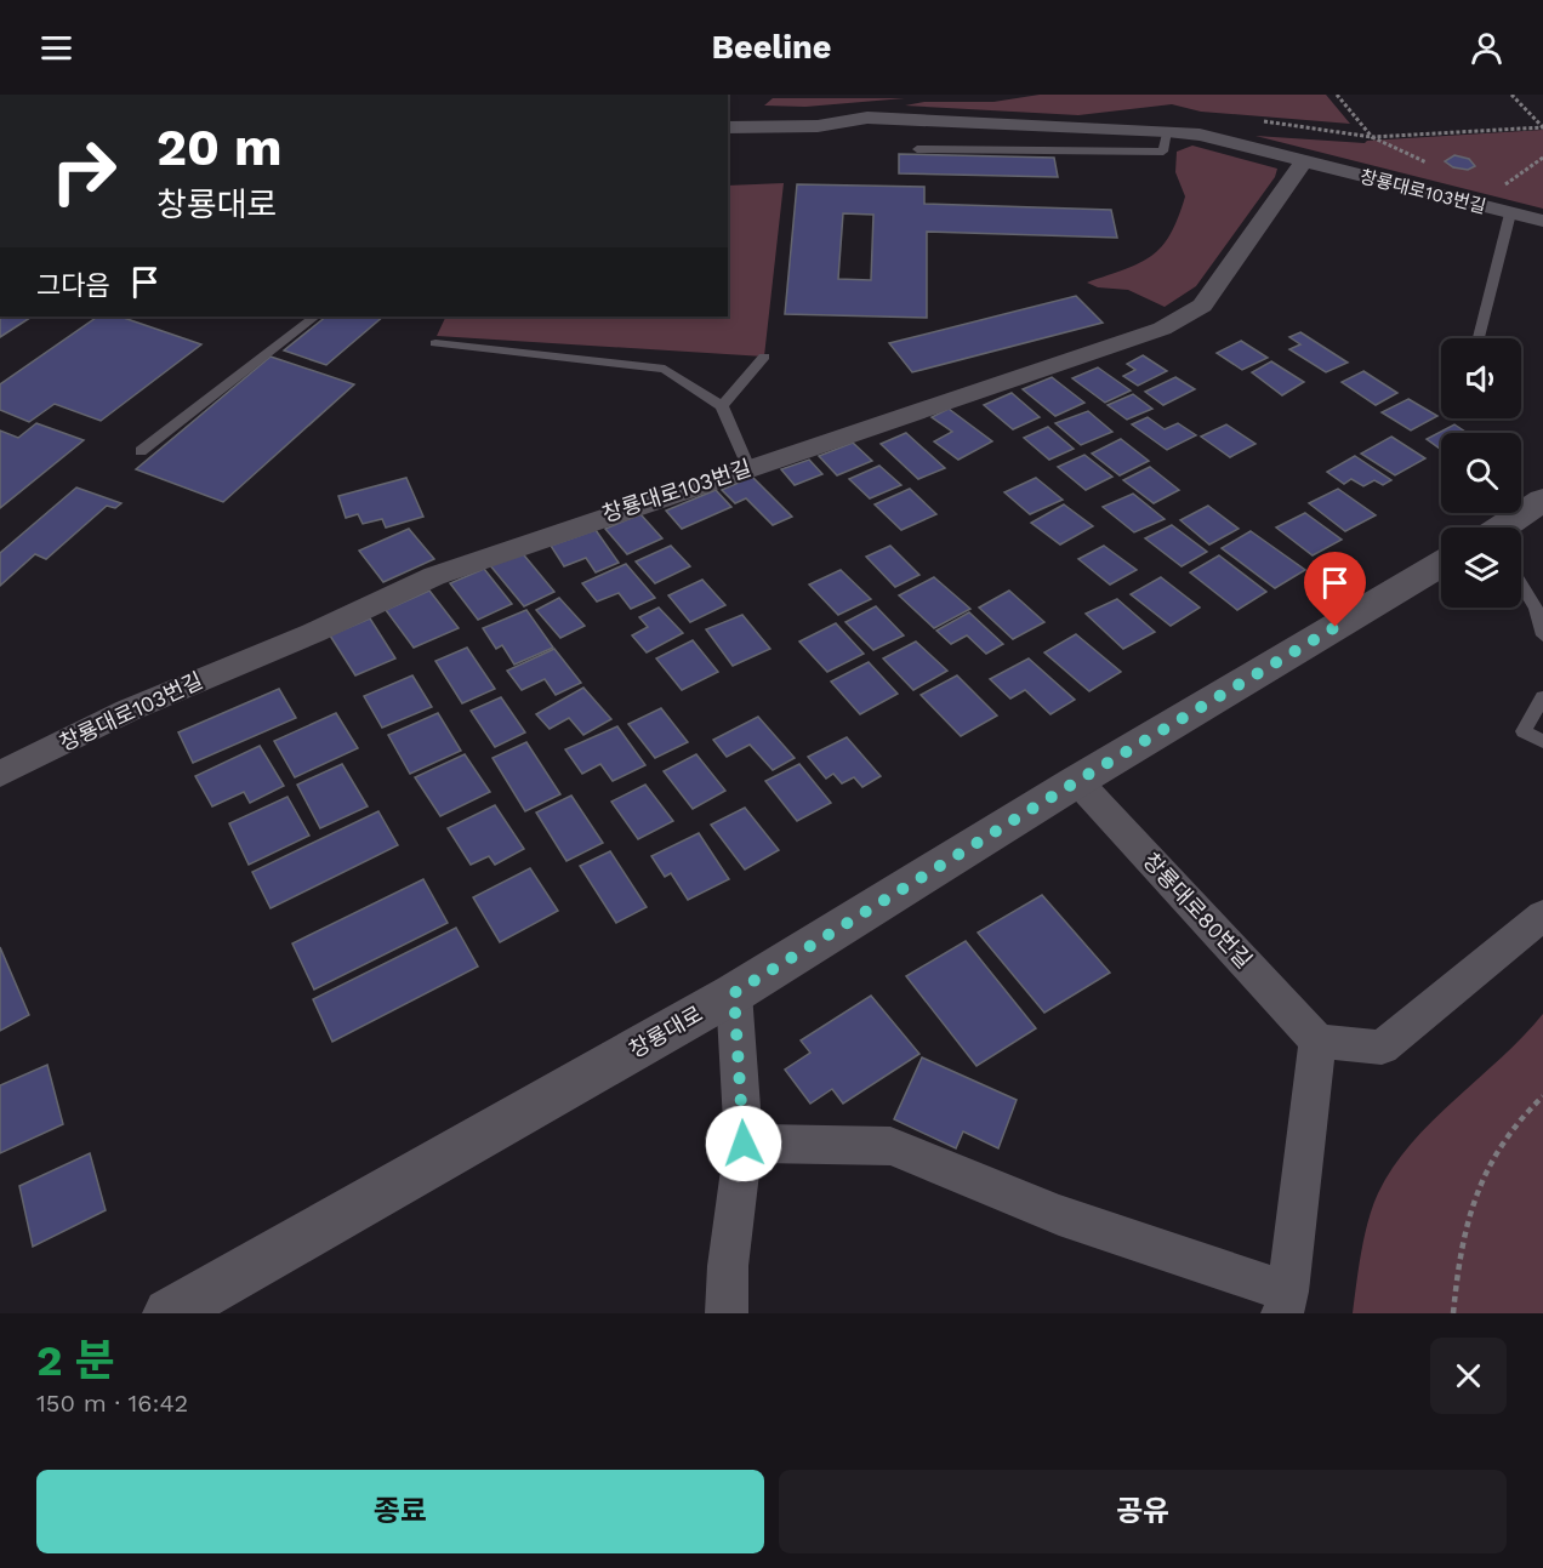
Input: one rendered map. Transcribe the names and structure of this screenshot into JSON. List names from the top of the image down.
{
  "streets": {
    "street": ["창룡대로103번길", "창룡대로80번길", "창룡대로"]
  },
  "crossings": [
    ["창룡대로80번길", "창룡대로"]
  ],
  "page": {
    "header": "Beeline",
    "turn": ["20 m", "창룡대로"],
    "then": "그다음",
    "heading": ["2 분", "150 m · 16:42"],
    "buttons": ["종료", "공유"]
  }
}
